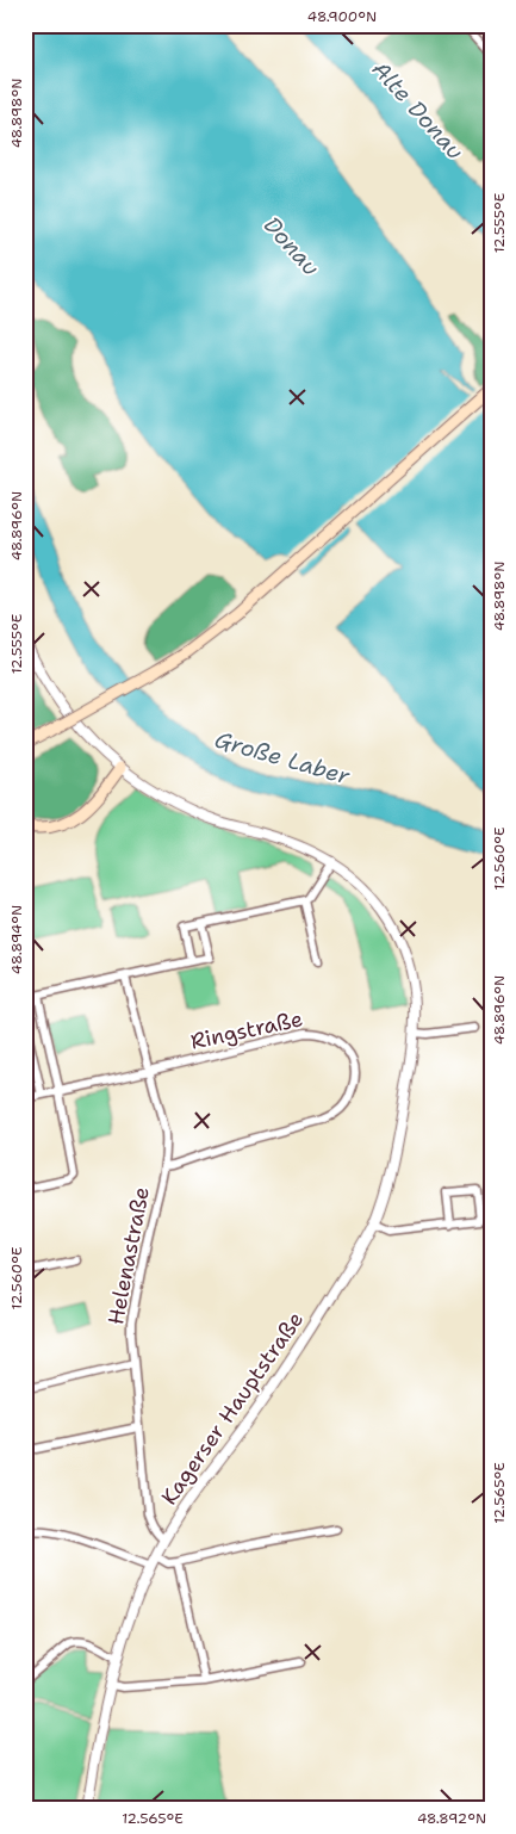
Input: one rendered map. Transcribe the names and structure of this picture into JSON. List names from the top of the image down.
{
  "streets": {
    "street": ["Ringstraße", "Helenastraße", "Kagerser Hauptstraße"]
  },
  "crossings": [
    ["Ringstraße", "Helenastraße"],
    ["Helenastraße", "Kagerser Hauptstraße"]
  ],
  "water": ["Alte Donau", "Donau", "Große Laber"],
  "coordinates": [
    "48.900°N",
    "48.898°N",
    "12.555°E",
    "48.896°N",
    "12.560°E",
    "48.894°N",
    "12.565°E",
    "48.892°N"
  ]
}
